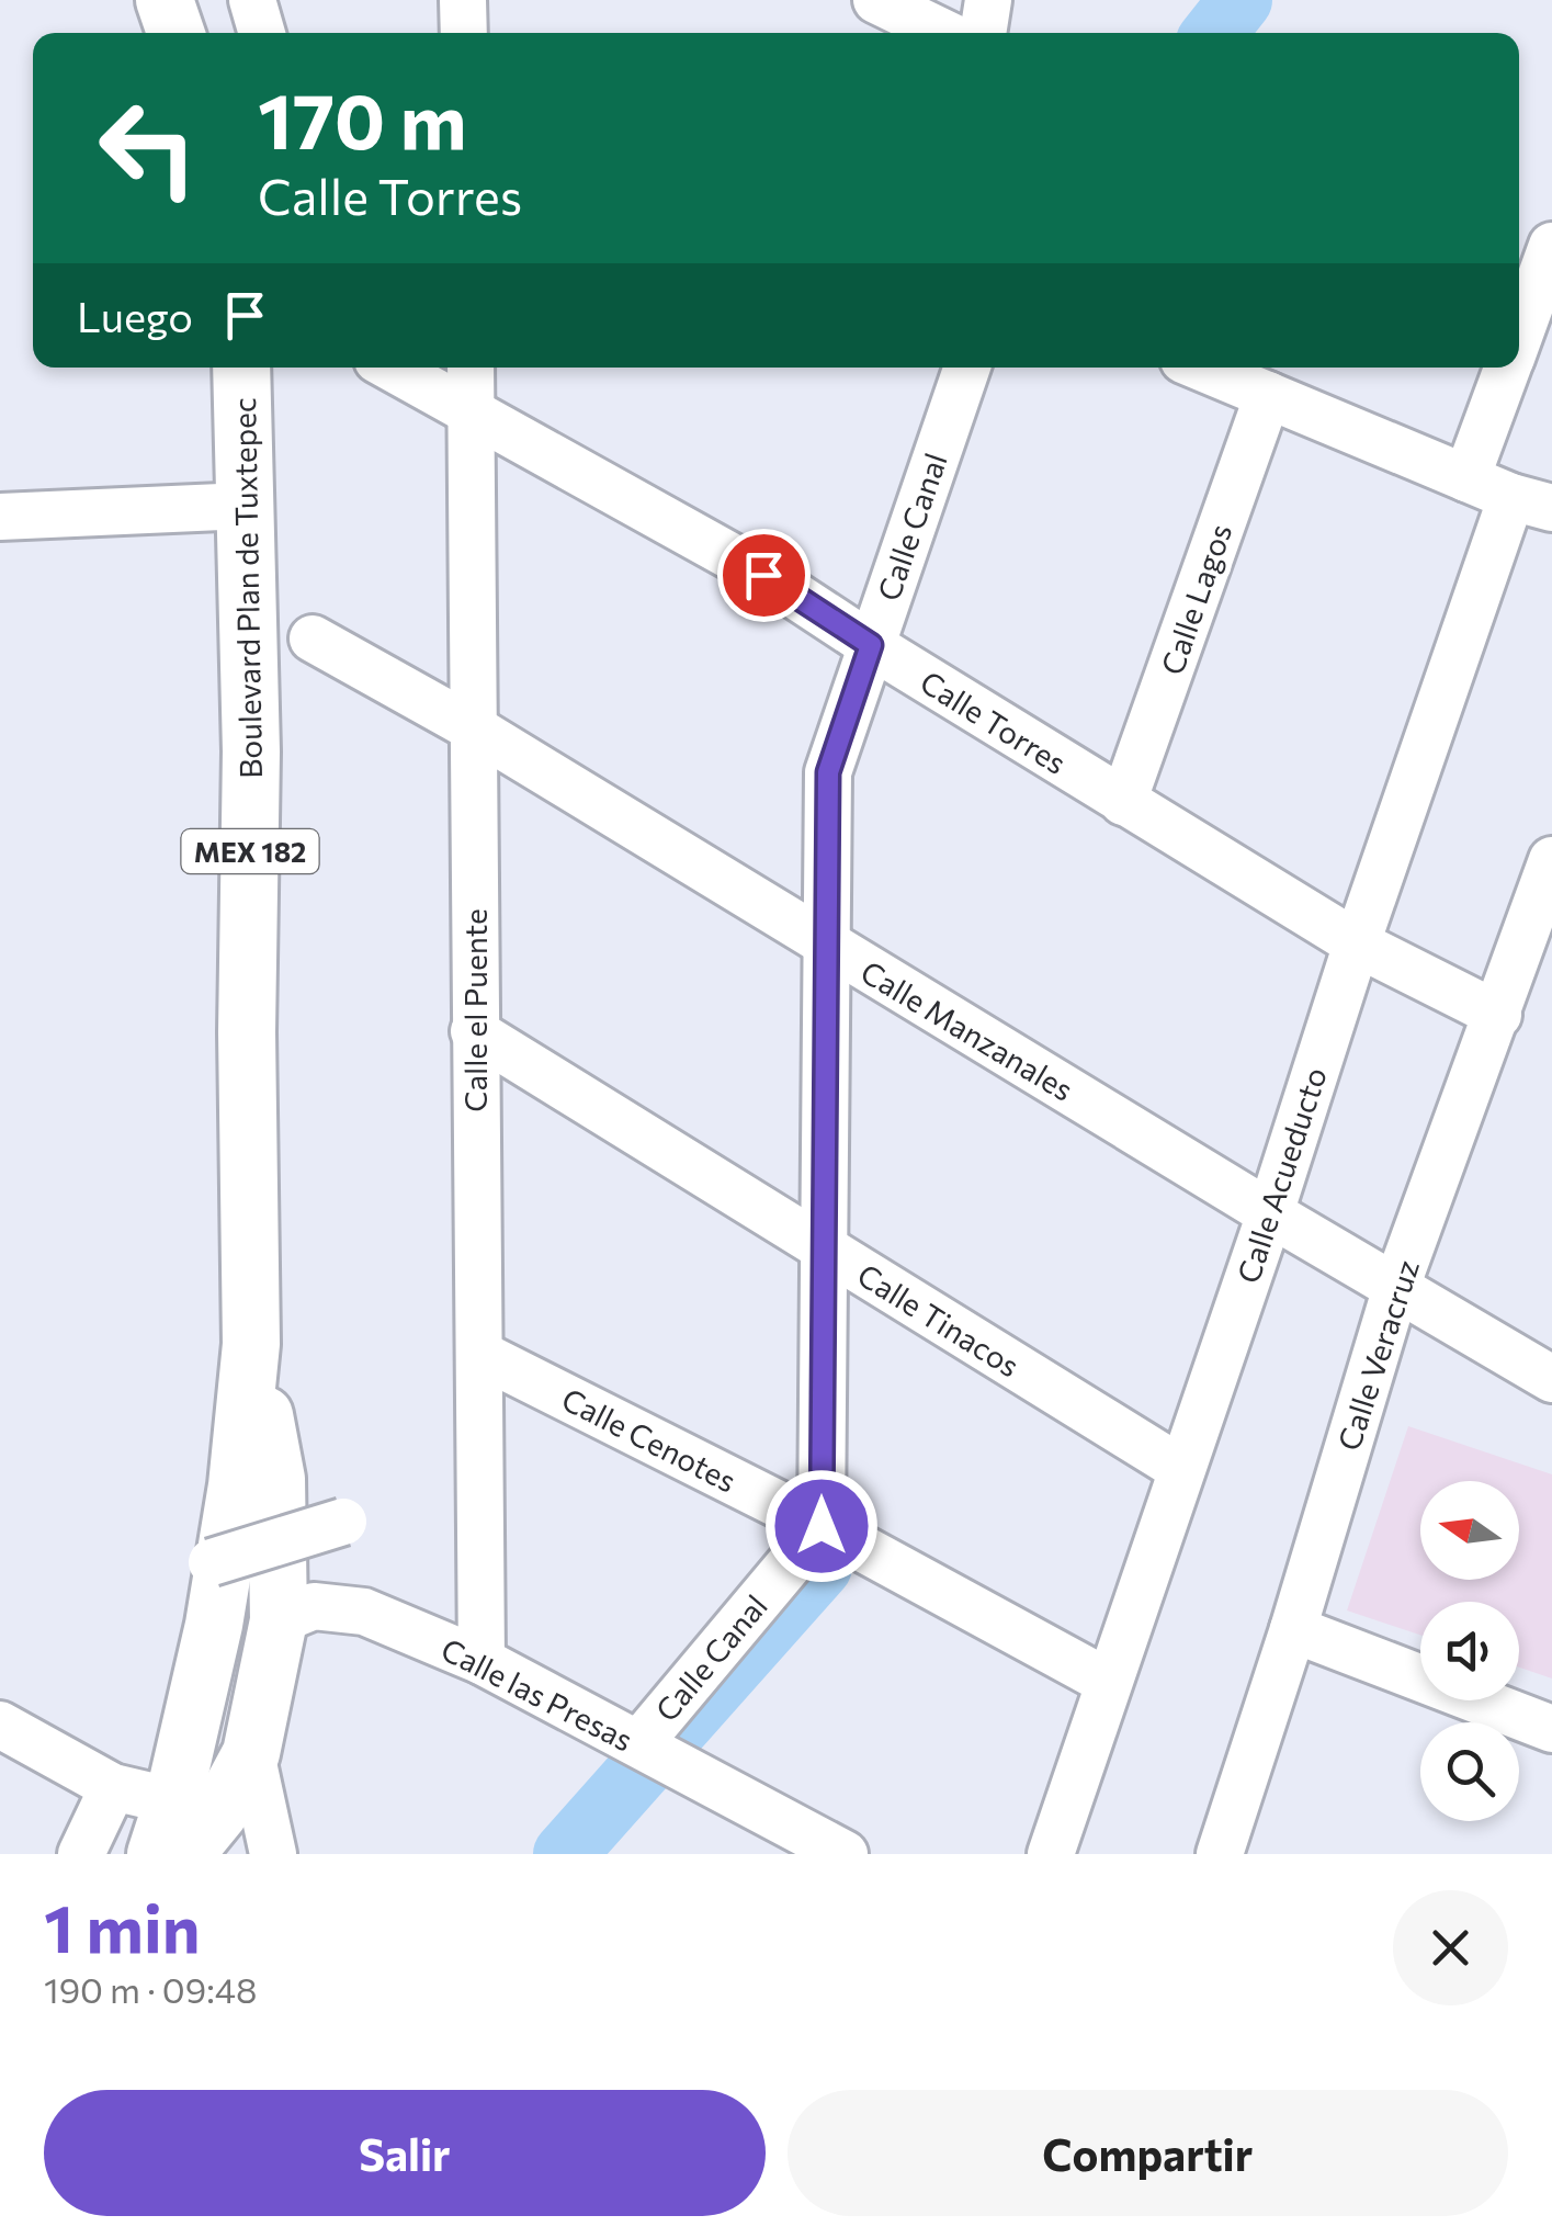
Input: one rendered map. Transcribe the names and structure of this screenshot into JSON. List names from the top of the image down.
{
  "streets": {
    "main road": ["Boulevard Plan de Tuxtepec", "MEX 182"],
    "street": [
      "Calle Canal",
      "Calle Lagos",
      "Calle Torres",
      "Calle el Puente",
      "Calle Manzanales",
      "Calle Acueducto",
      "Calle Tinacos",
      "Calle Veracruz",
      "Calle Cenotes",
      "Calle las Presas"
    ]
  },
  "crossings": [
    ["Calle Canal", "Calle Torres"],
    ["Calle Canal", "Calle Manzanales"],
    ["Calle Canal", "Calle Tinacos"],
    ["Calle Canal", "Calle Cenotes"],
    ["Calle Canal", "Calle las Presas"],
    ["Boulevard Plan de Tuxtepec", "MEX 182"],
    ["Calle Lagos", "Calle Torres"],
    ["Calle Torres", "Calle el Puente"],
    ["Calle Torres", "Calle Acueducto"],
    ["Calle Torres", "Calle Veracruz"],
    ["MEX 182", "Calle las Presas"],
    ["Calle el Puente", "Calle Manzanales"],
    ["Calle el Puente", "Calle Tinacos"],
    ["Calle el Puente", "Calle Cenotes"],
    ["Calle el Puente", "Calle las Presas"],
    ["Calle Manzanales", "Calle Acueducto"],
    ["Calle Manzanales", "Calle Veracruz"],
    ["Calle Acueducto", "Calle Tinacos"],
    ["Calle Acueducto", "Calle Cenotes"]
  ],
  "north": "left",
  "page": {
    "turn": ["170 m", "Calle Torres"],
    "then": "Luego",
    "heading": ["1 min", "190 m · 09:48"],
    "buttons": ["Salir", "Compartir"]
  }
}
